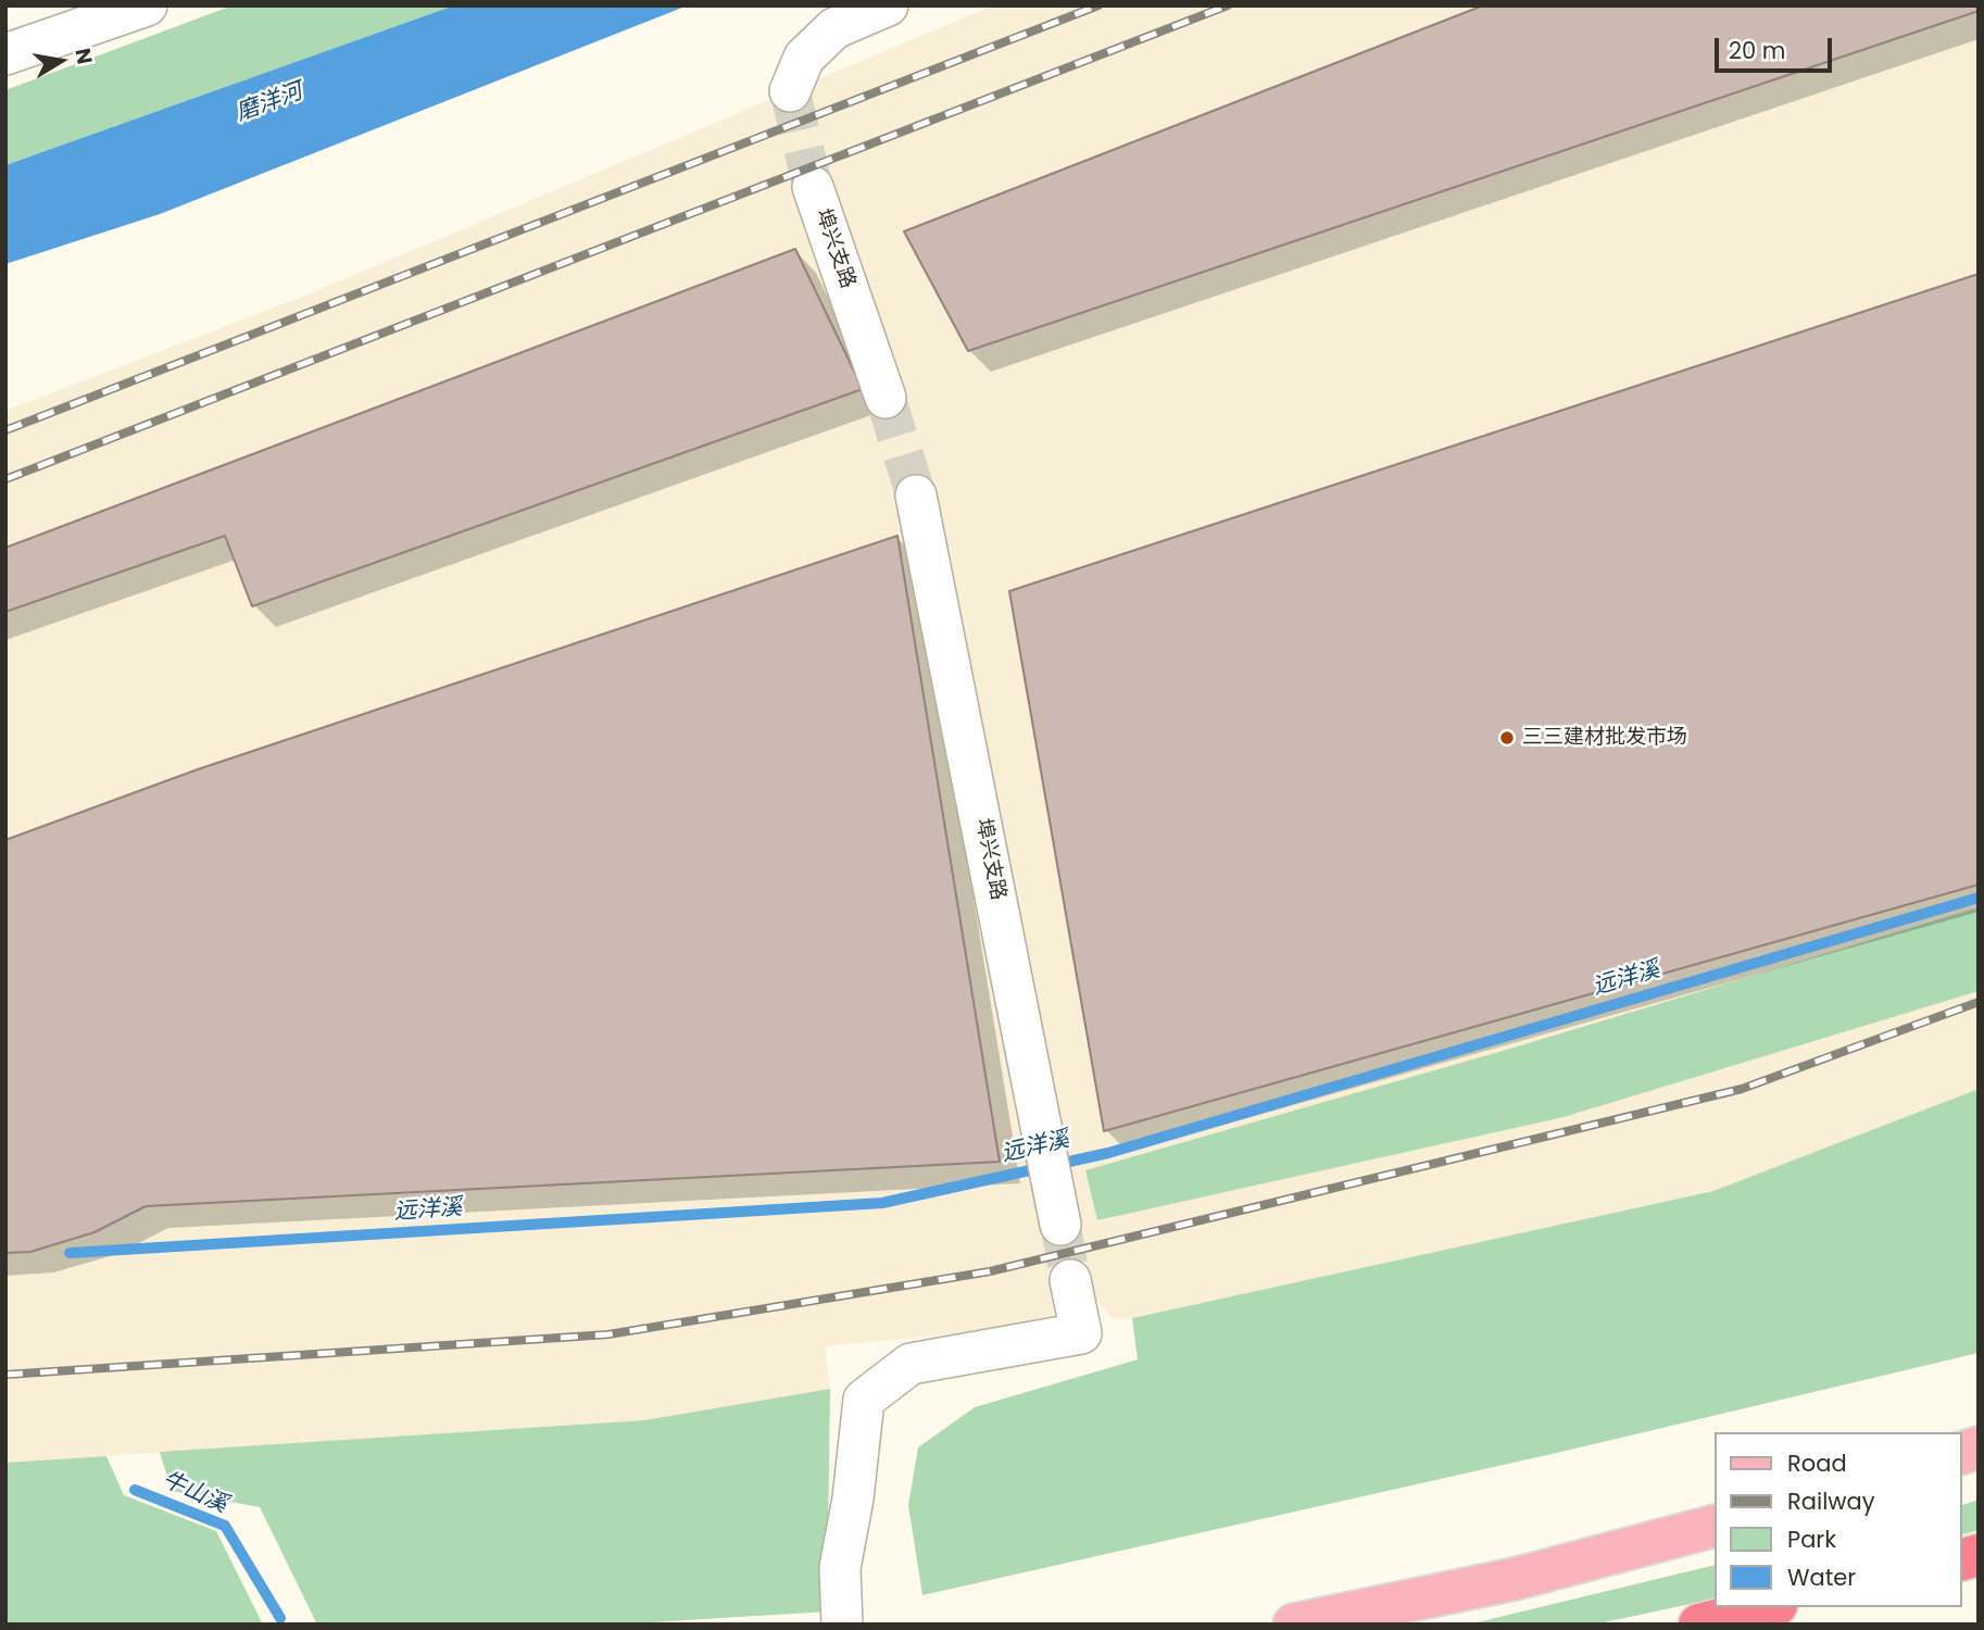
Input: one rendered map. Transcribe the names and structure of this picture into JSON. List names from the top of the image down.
{
  "streets": {
    "street": ["埠兴支路"]
  },
  "water": ["磨洋河", "远洋溪", "牛山溪"],
  "places": ["三三建材批发市场"],
  "legend": [
    "Road",
    "Railway",
    "Park",
    "Water"
  ],
  "scale_bar": "20 m",
  "north": "right"
}
